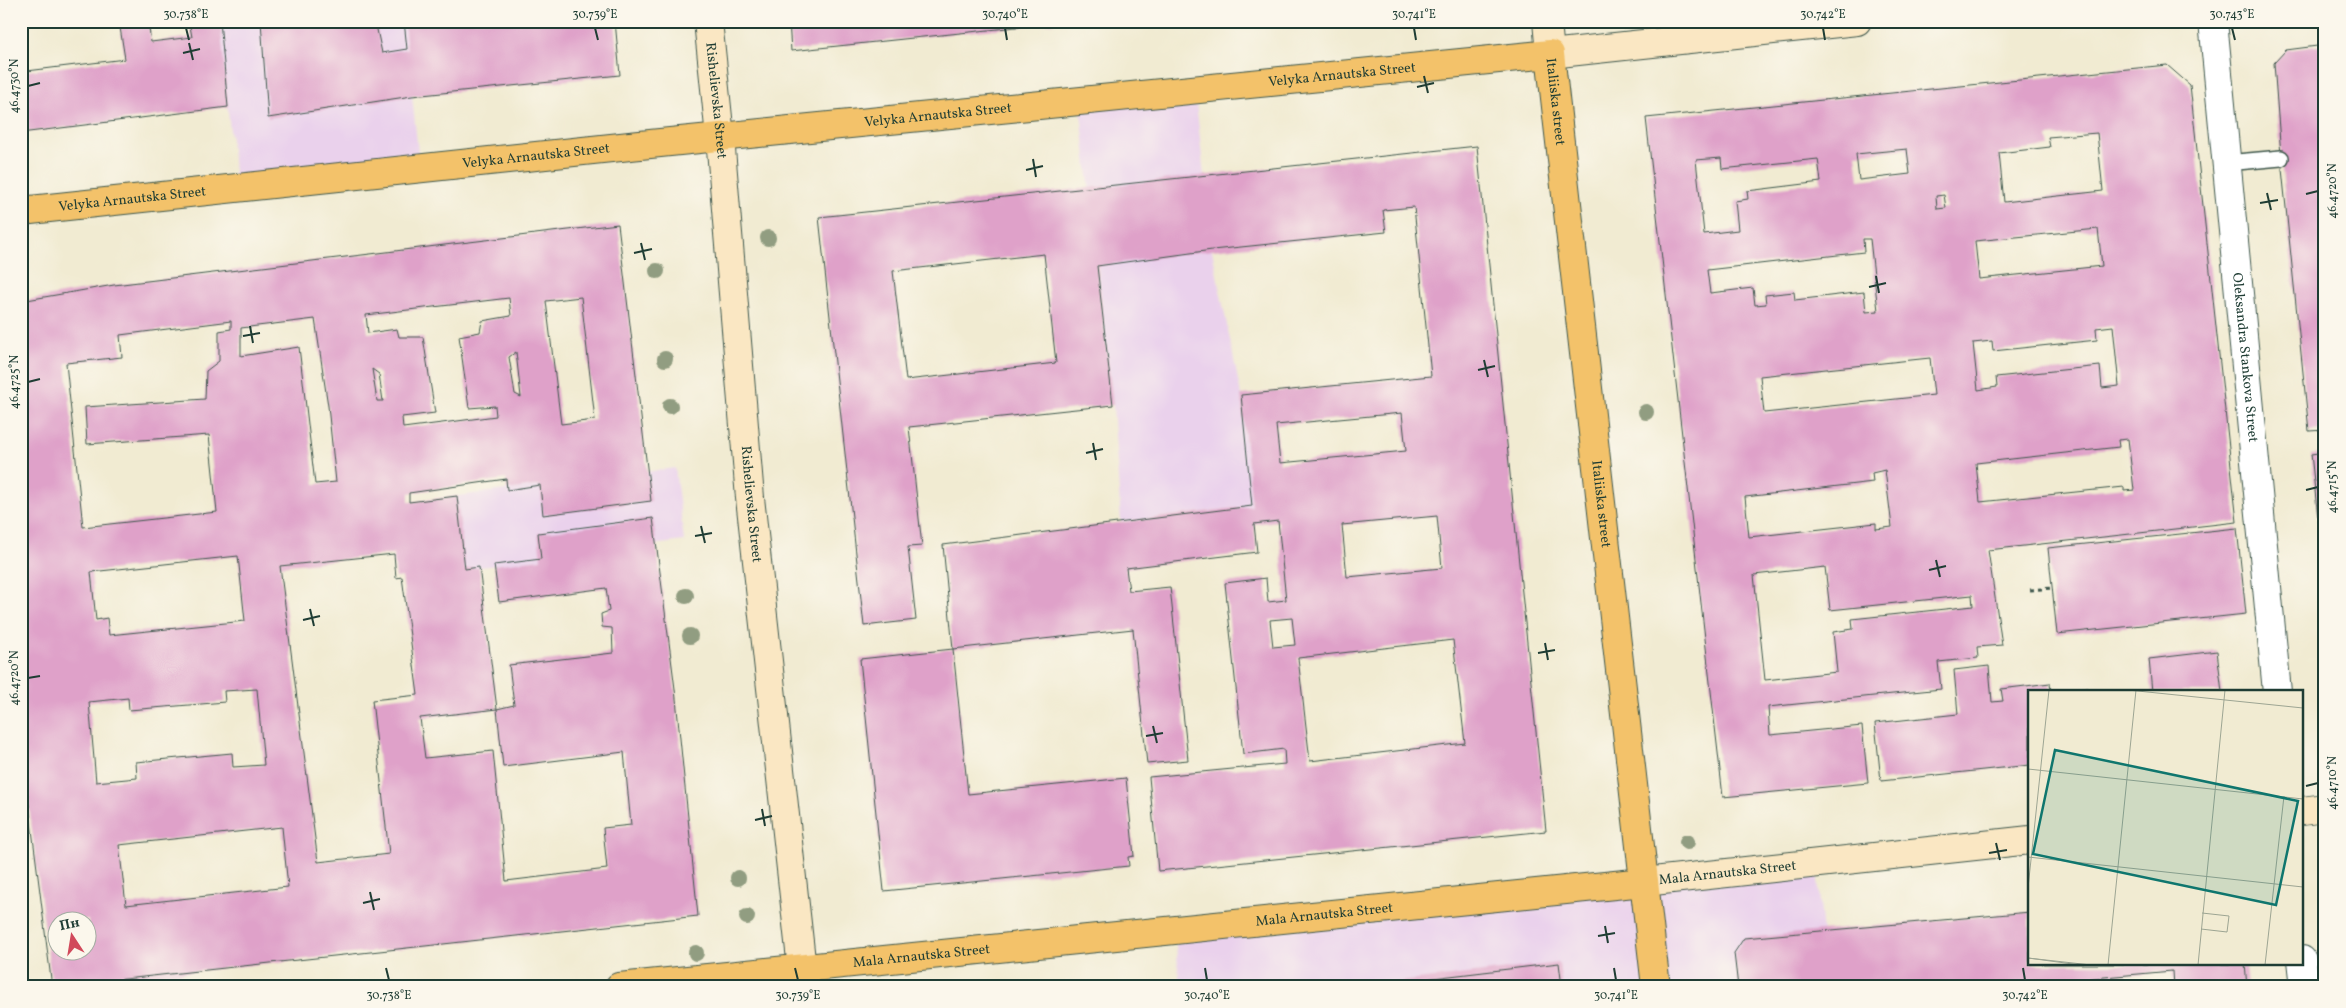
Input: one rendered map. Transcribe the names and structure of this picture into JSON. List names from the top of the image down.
{
  "streets": {
    "main road": [
      "Velyka Arnautska Street",
      "Rishelievska Street",
      "Italiiska street",
      "Mala Arnautska Street"
    ],
    "street": ["Oleksandra Stankova Street"]
  },
  "crossings": [
    ["Velyka Arnautska Street", "Rishelievska Street"],
    ["Velyka Arnautska Street", "Italiiska street"],
    ["Rishelievska Street", "Mala Arnautska Street"],
    ["Italiiska street", "Mala Arnautska Street"]
  ],
  "north": "top",
  "coordinates": [
    "30.738°E",
    "30.739°E",
    "30.740°E",
    "30.741°E",
    "30.742°E",
    "30.743°E",
    "46.4730°N",
    "46.4720°N",
    "46.4725°N",
    "46.4715°N",
    "46.4710°N"
  ]
}
